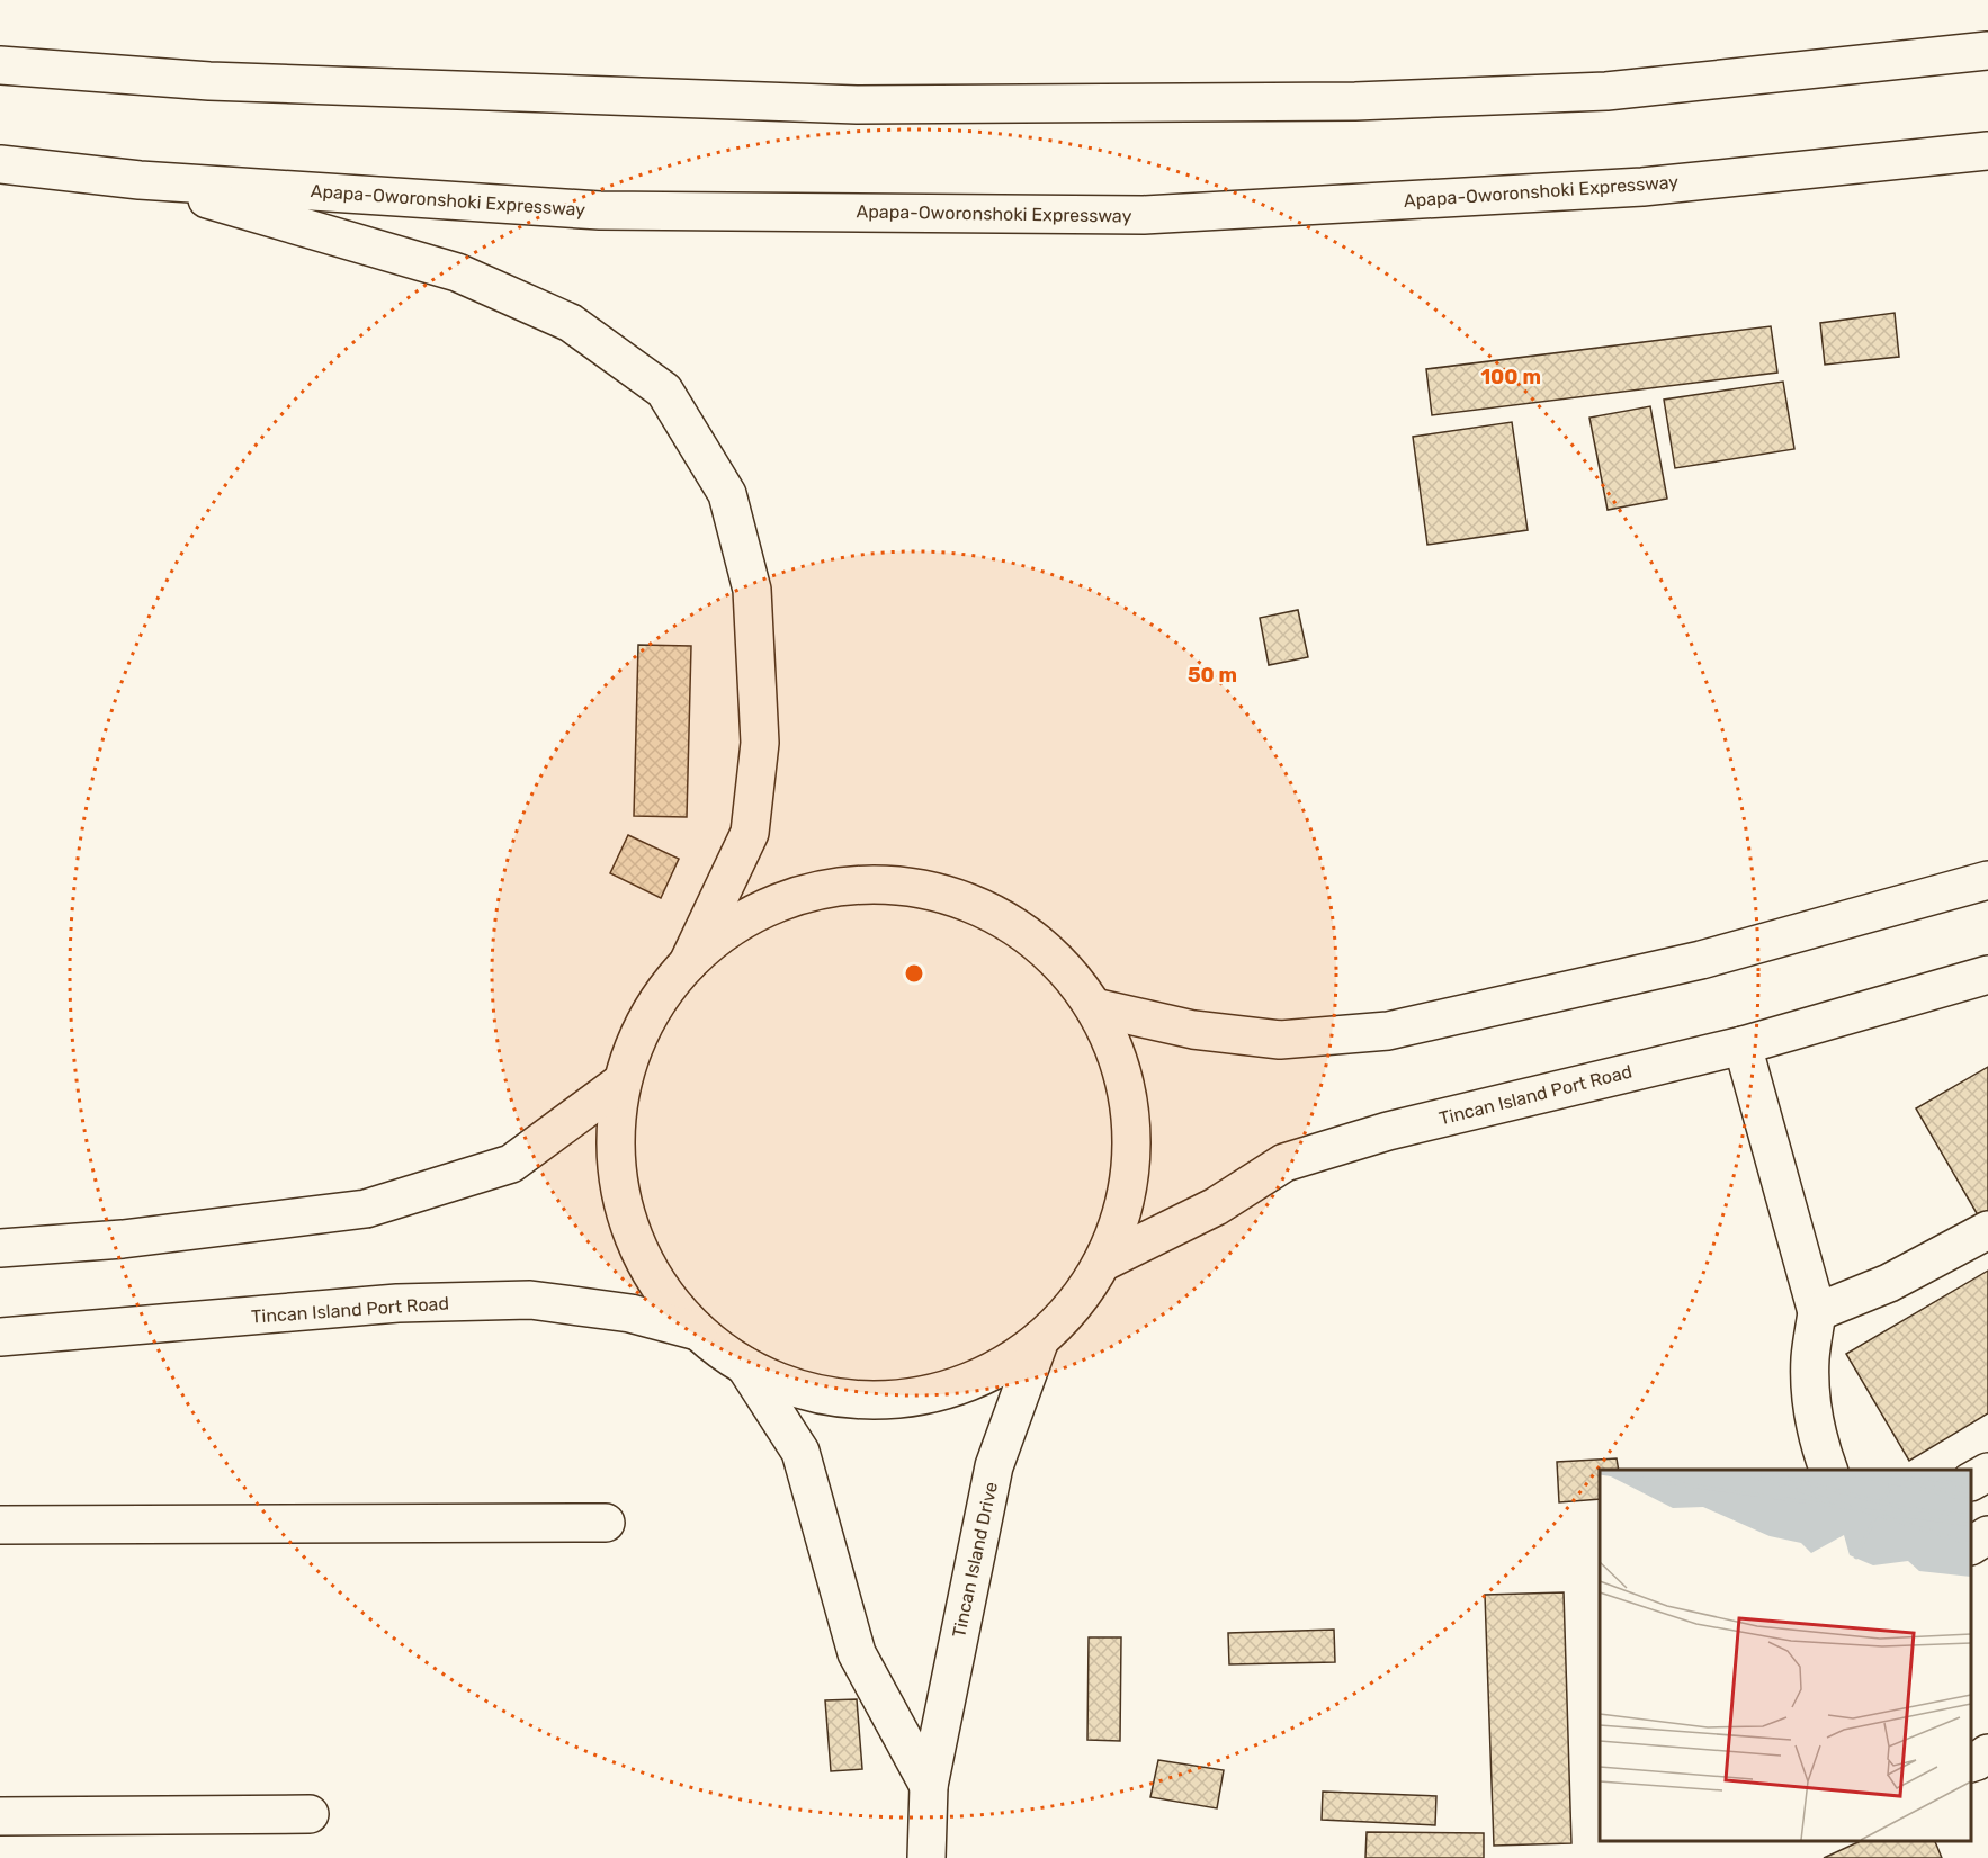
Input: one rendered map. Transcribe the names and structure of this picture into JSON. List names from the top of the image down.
{
  "streets": {
    "main road": ["Apapa-Oworonshoki Expressway", "Tincan Island Port Road", "Tincan Island Drive"]
  },
  "rings": ["100 m", "50 m"]
}
